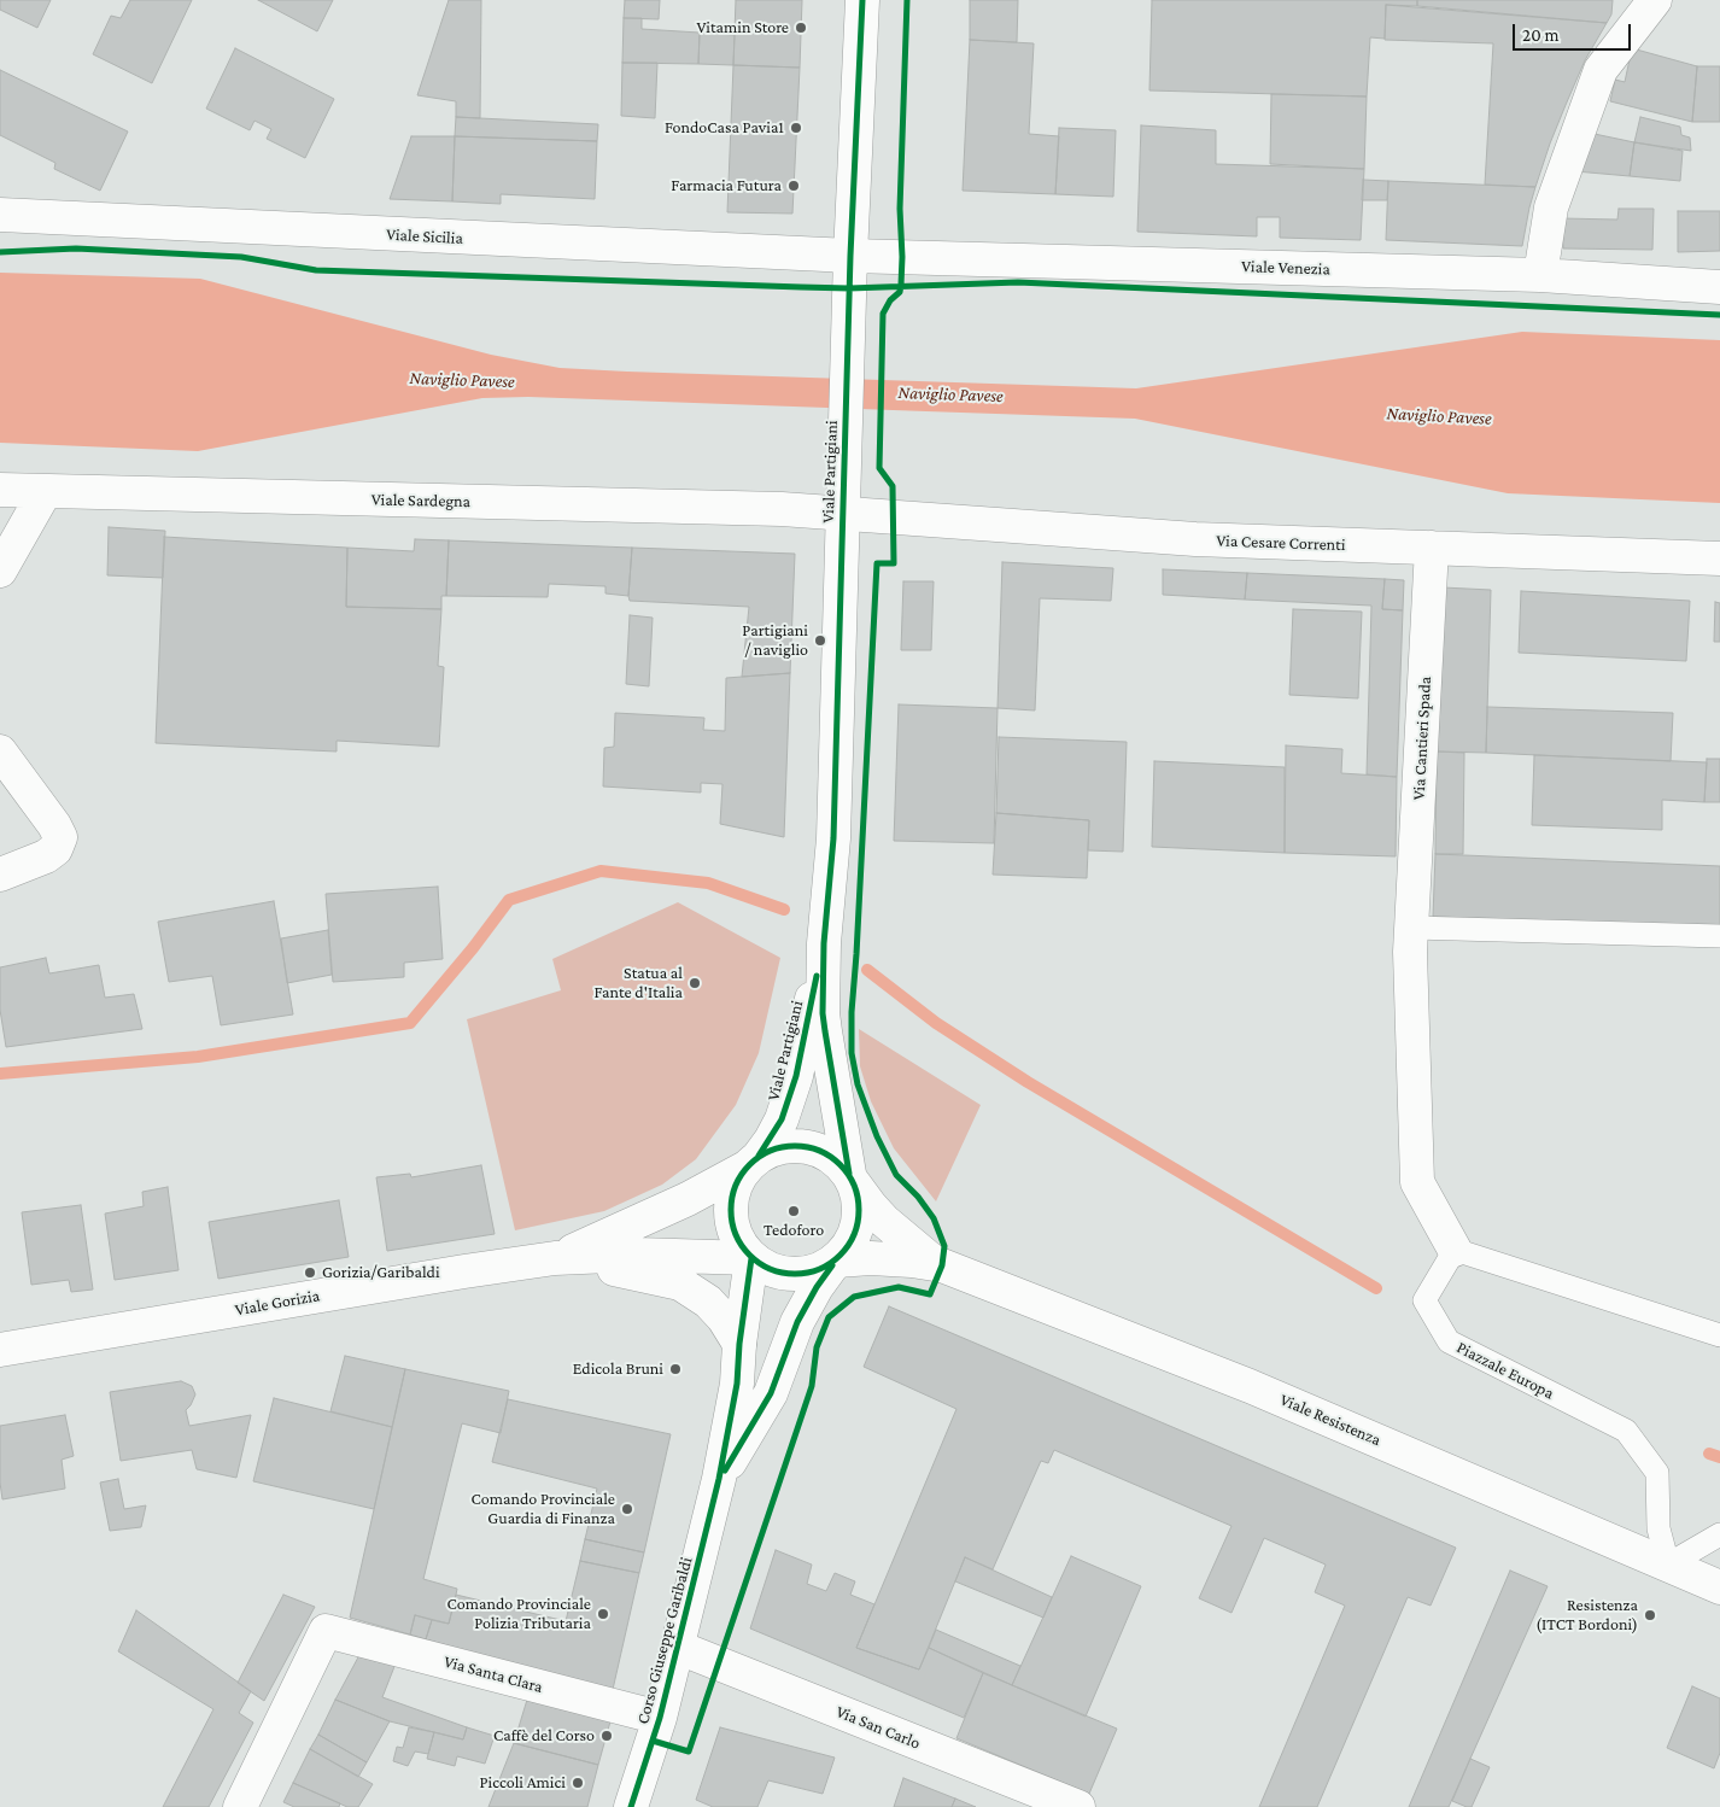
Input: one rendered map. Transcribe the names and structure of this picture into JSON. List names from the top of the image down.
{
  "streets": {
    "street": [
      "Viale Sicilia",
      "Viale Venezia",
      "Viale Partigiani",
      "Viale Sardegna",
      "Via Cesare Correnti",
      "Via Cantieri Spada",
      "Viale Gorizia",
      "Viale Resistenza",
      "Corso Giuseppe Garibaldi",
      "Via Santa Clara",
      "Via San Carlo"
    ],
    "lane": ["Piazzale Europa"]
  },
  "crossings": [
    ["Viale Sicilia", "Viale Venezia"],
    ["Viale Sicilia", "Viale Partigiani"],
    ["Viale Venezia", "Viale Partigiani"],
    ["Viale Partigiani", "Viale Sardegna"],
    ["Viale Partigiani", "Via Cesare Correnti"],
    ["Viale Partigiani", "Viale Gorizia"],
    ["Viale Partigiani", "Viale Resistenza"],
    ["Viale Partigiani", "Corso Giuseppe Garibaldi"],
    ["Viale Sardegna", "Via Cesare Correnti"],
    ["Via Cesare Correnti", "Via Cantieri Spada"],
    ["Via Cantieri Spada", "Piazzale Europa"],
    ["Viale Gorizia", "Viale Resistenza"],
    ["Viale Gorizia", "Corso Giuseppe Garibaldi"],
    ["Piazzale Europa", "Viale Resistenza"],
    ["Viale Resistenza", "Corso Giuseppe Garibaldi"],
    ["Corso Giuseppe Garibaldi", "Via Santa Clara"],
    ["Corso Giuseppe Garibaldi", "Via San Carlo"]
  ],
  "water": ["Naviglio Pavese"],
  "places": [
    "Vitamin Store",
    "FondoCasa Pavia1",
    "Farmacia Futura",
    "Partigiani / naviglio",
    "Statua al Fante d'Italia",
    "Tedoforo",
    "Gorizia/Garibaldi",
    "Edicola Bruni",
    "Comando Provinciale Guardia di Finanza",
    "Comando Provinciale Polizia Tributaria",
    "Resistenza (ITCT Bordoni)",
    "Caffè del Corso",
    "Piccoli Amici"
  ],
  "scale_bar": "20 m"
}
